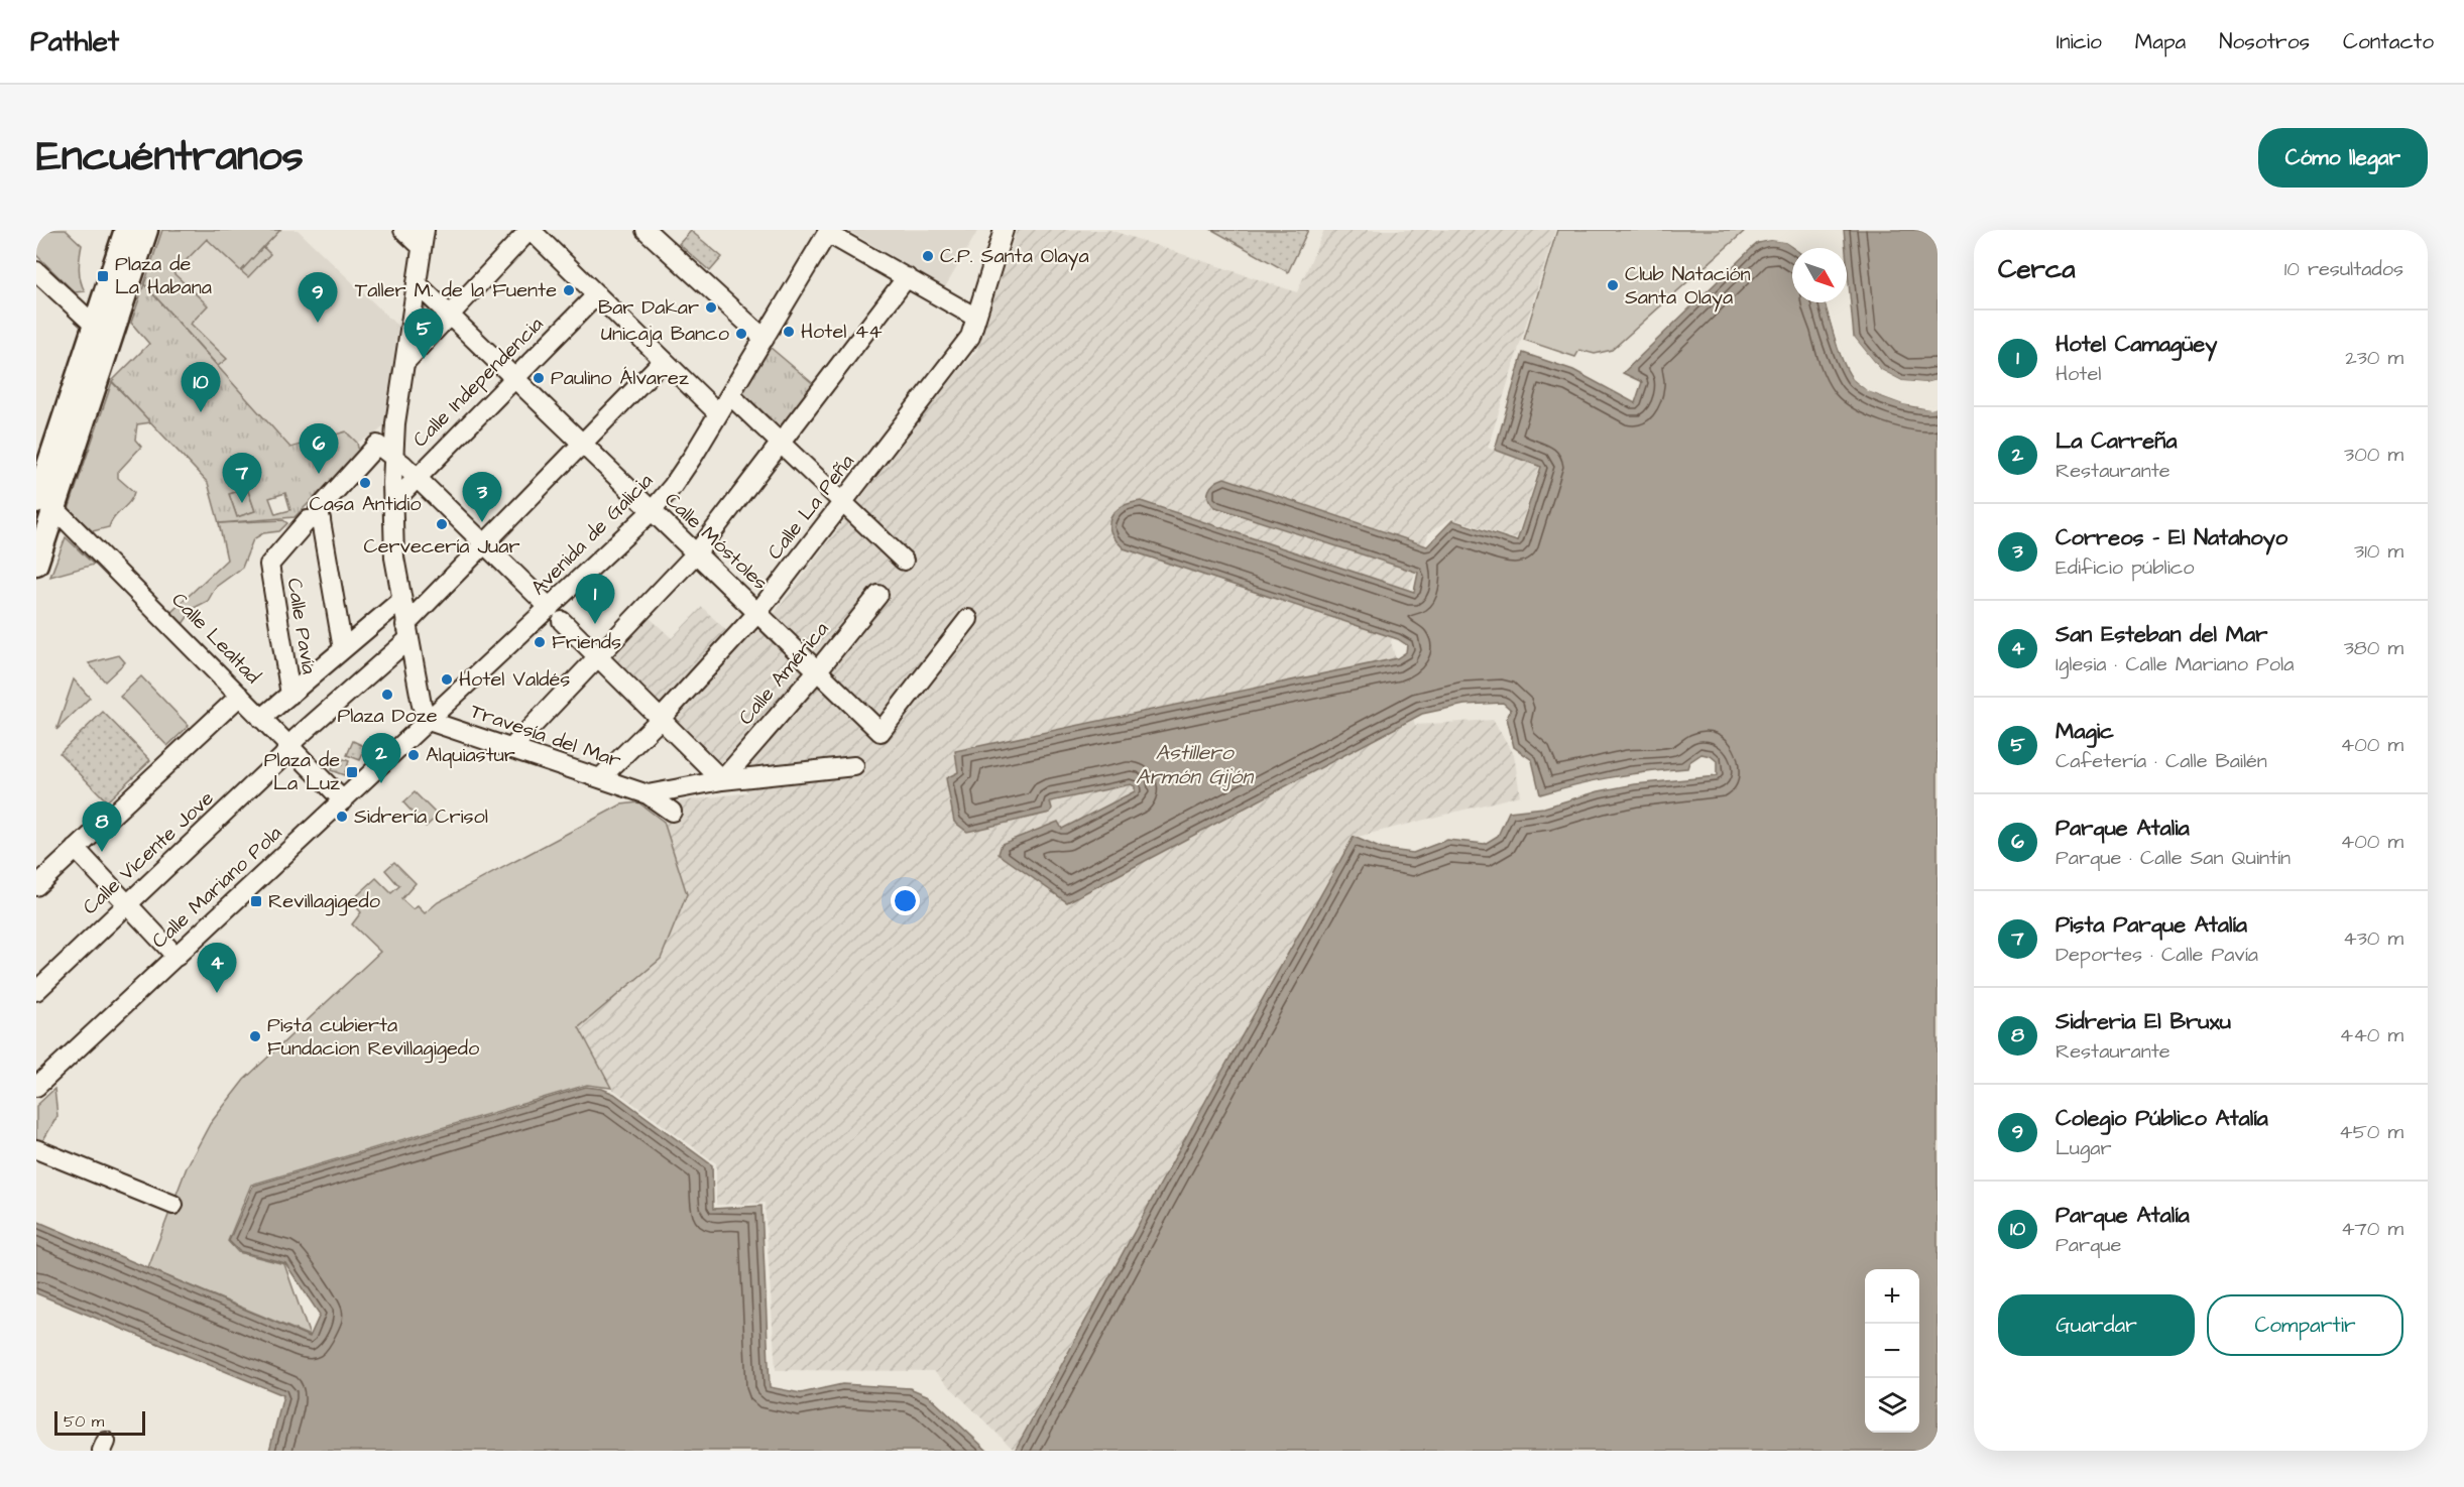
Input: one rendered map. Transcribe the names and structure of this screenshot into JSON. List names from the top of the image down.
{
  "streets": {
    "street": [
      "Calle Independencia",
      "Calle La Peña",
      "Avenida de Galicia",
      "Calle Móstoles",
      "Calle Pavía",
      "Calle Lealtad",
      "Calle América",
      "Travesía del Mar",
      "Calle Vicente Jove",
      "Calle Mariano Pola"
    ]
  },
  "crossings": [
    ["Calle Independencia", "Calle Móstoles"],
    ["Calle La Peña", "Calle Móstoles"],
    ["Calle La Peña", "Travesía del Mar"],
    ["Avenida de Galicia", "Calle Móstoles"],
    ["Avenida de Galicia", "Travesía del Mar"],
    ["Avenida de Galicia", "Calle Mariano Pola"],
    ["Calle Móstoles", "Calle América"],
    ["Calle Móstoles", "Calle Vicente Jove"],
    ["Calle Lealtad", "Calle Vicente Jove"],
    ["Calle Lealtad", "Calle Mariano Pola"],
    ["Calle América", "Travesía del Mar"],
    ["Travesía del Mar", "Calle Mariano Pola"]
  ],
  "water": ["Astillero Armón Gijón"],
  "places": {
    "other": [
      "C.P. Santa Olaya",
      "Club Natación Santa Olaya",
      "Taller M. de la Fuente",
      "Bar Dakar",
      "Hotel 44",
      "Unicaja Banco",
      "Paulino Álvarez",
      "Casa Antidio",
      "Cervecería Juar",
      "Friends",
      "Hotel Valdés",
      "Plaza Doze",
      "Alquiastur",
      "Sidrería Crisol",
      "Pista cubierta Fundacion Revillagigedo"
    ],
    "transit": ["Plaza de La Habana", "Plaza de La Luz", "Revillagigedo"]
  },
  "scale_bar": "50 m",
  "north": "bottom right",
  "page": {
    "header": "Pathlet",
    "nav": [
      "Inicio",
      "Mapa",
      "Nosotros",
      "Contacto"
    ],
    "title": "Encuéntranos",
    "buttons": [
      "Cómo llegar",
      ["Guardar", "Compartir"]
    ],
    "heading": ["Cerca", "10 resultados"],
    "pins": [
      "9",
      "5",
      "10",
      "6",
      "7",
      "3",
      "1",
      "2",
      "8",
      "4"
    ],
    "list": [
      {
        "mark": "1",
        "name": "Hotel Camagüey",
        "note": "Hotel",
        "value": "230 m"
      },
      {
        "mark": "2",
        "name": "La Carreña",
        "note": "Restaurante",
        "value": "300 m"
      },
      {
        "mark": "3",
        "name": "Correos - El Natahoyo",
        "note": "Edificio público",
        "value": "310 m"
      },
      {
        "mark": "4",
        "name": "San Esteban del Mar",
        "note": "Iglesia · Calle Mariano Pola",
        "value": "380 m"
      },
      {
        "mark": "5",
        "name": "Magic",
        "note": "Cafetería · Calle Bailén",
        "value": "400 m"
      },
      {
        "mark": "6",
        "name": "Parque Atalia",
        "note": "Parque · Calle San Quintín",
        "value": "400 m"
      },
      {
        "mark": "7",
        "name": "Pista Parque Atalía",
        "note": "Deportes · Calle Pavía",
        "value": "430 m"
      },
      {
        "mark": "8",
        "name": "Sidreria El Bruxu",
        "note": "Restaurante",
        "value": "440 m"
      },
      {
        "mark": "9",
        "name": "Colegio Público Atalía",
        "note": "Lugar",
        "value": "450 m"
      },
      {
        "mark": "10",
        "name": "Parque Atalía",
        "note": "Parque",
        "value": "470 m"
      }
    ],
    "map_buttons": ["+", "−"],
    "scale": "50 m"
  }
}
